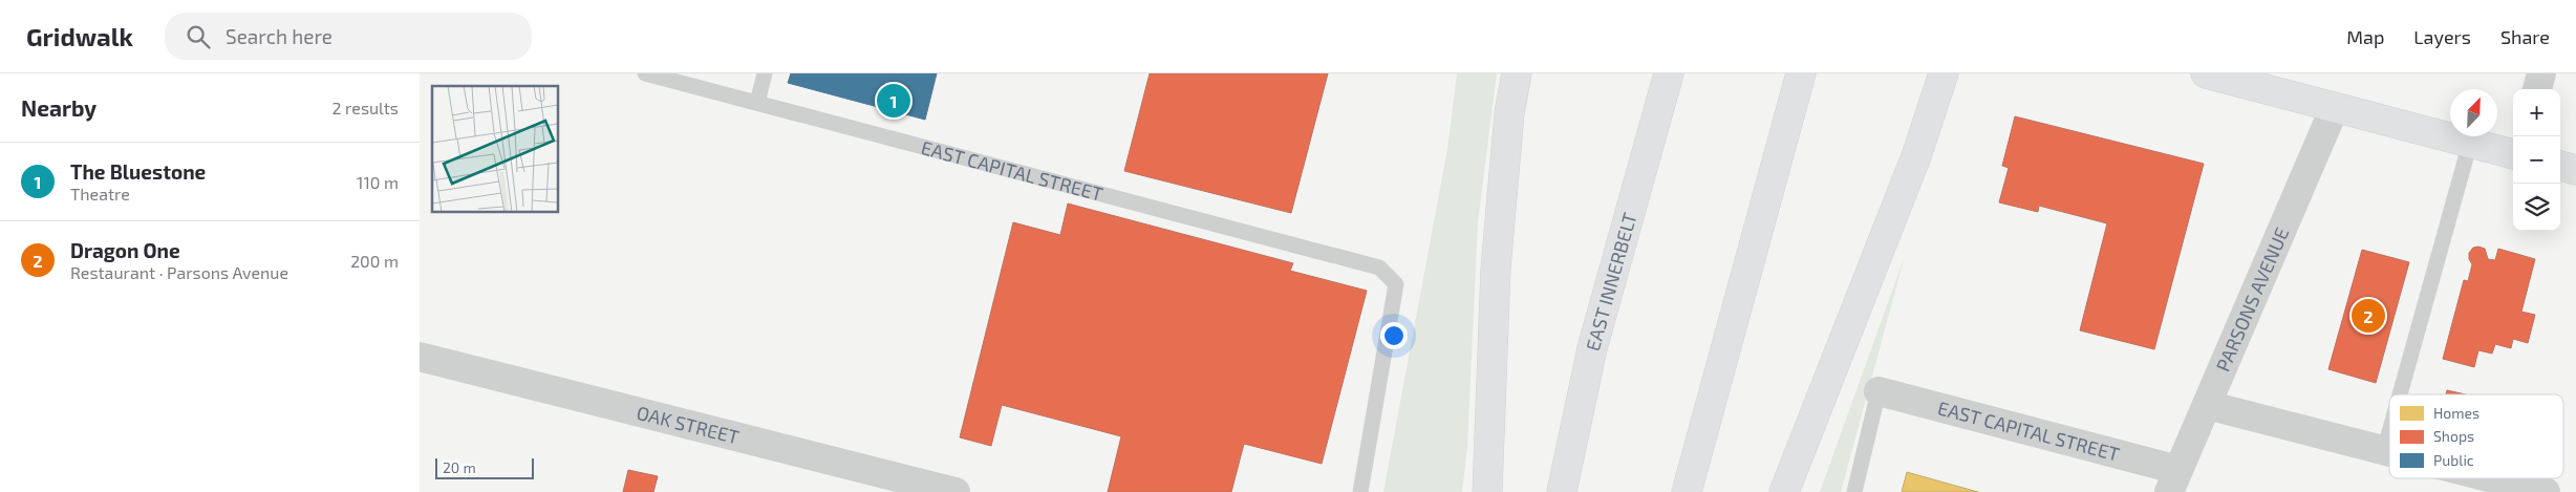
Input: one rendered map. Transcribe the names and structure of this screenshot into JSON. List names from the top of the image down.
{
  "streets": {
    "main road": ["EAST INNERBELT"],
    "street": ["EAST CAPITAL STREET", "PARSONS AVENUE", "OAK STREET"]
  },
  "crossings": [
    ["EAST CAPITAL STREET", "PARSONS AVENUE"]
  ],
  "legend": ["Homes", "Shops", "Public"],
  "scale_bar": "20 m",
  "north": "top right",
  "page": {
    "header": "Gridwalk",
    "search": "Search here",
    "nav": ["Map", "Layers", "Share"],
    "heading": ["Nearby", "2 results"],
    "pins": ["1", "2"],
    "map_buttons": ["+", "−"],
    "list": [
      {
        "mark": "1",
        "name": "The Bluestone",
        "note": "Theatre",
        "value": "110 m"
      },
      {
        "mark": "2",
        "name": "Dragon One",
        "note": "Restaurant · Parsons Avenue",
        "value": "200 m"
      }
    ],
    "scale": "20 m"
  }
}
